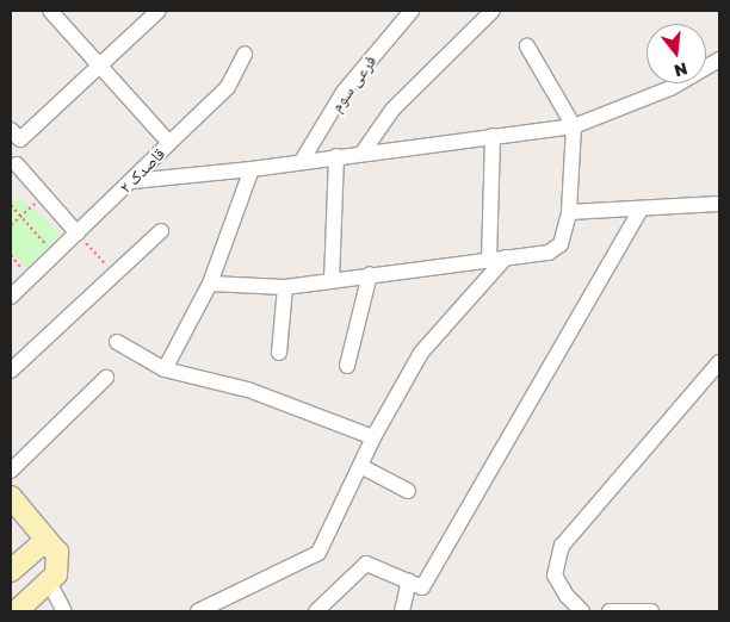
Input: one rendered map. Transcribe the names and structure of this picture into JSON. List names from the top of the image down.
{
  "streets": {
    "street": ["فرعی سوم", "قاصدک ۲"]
  },
  "north": "bottom"
}
